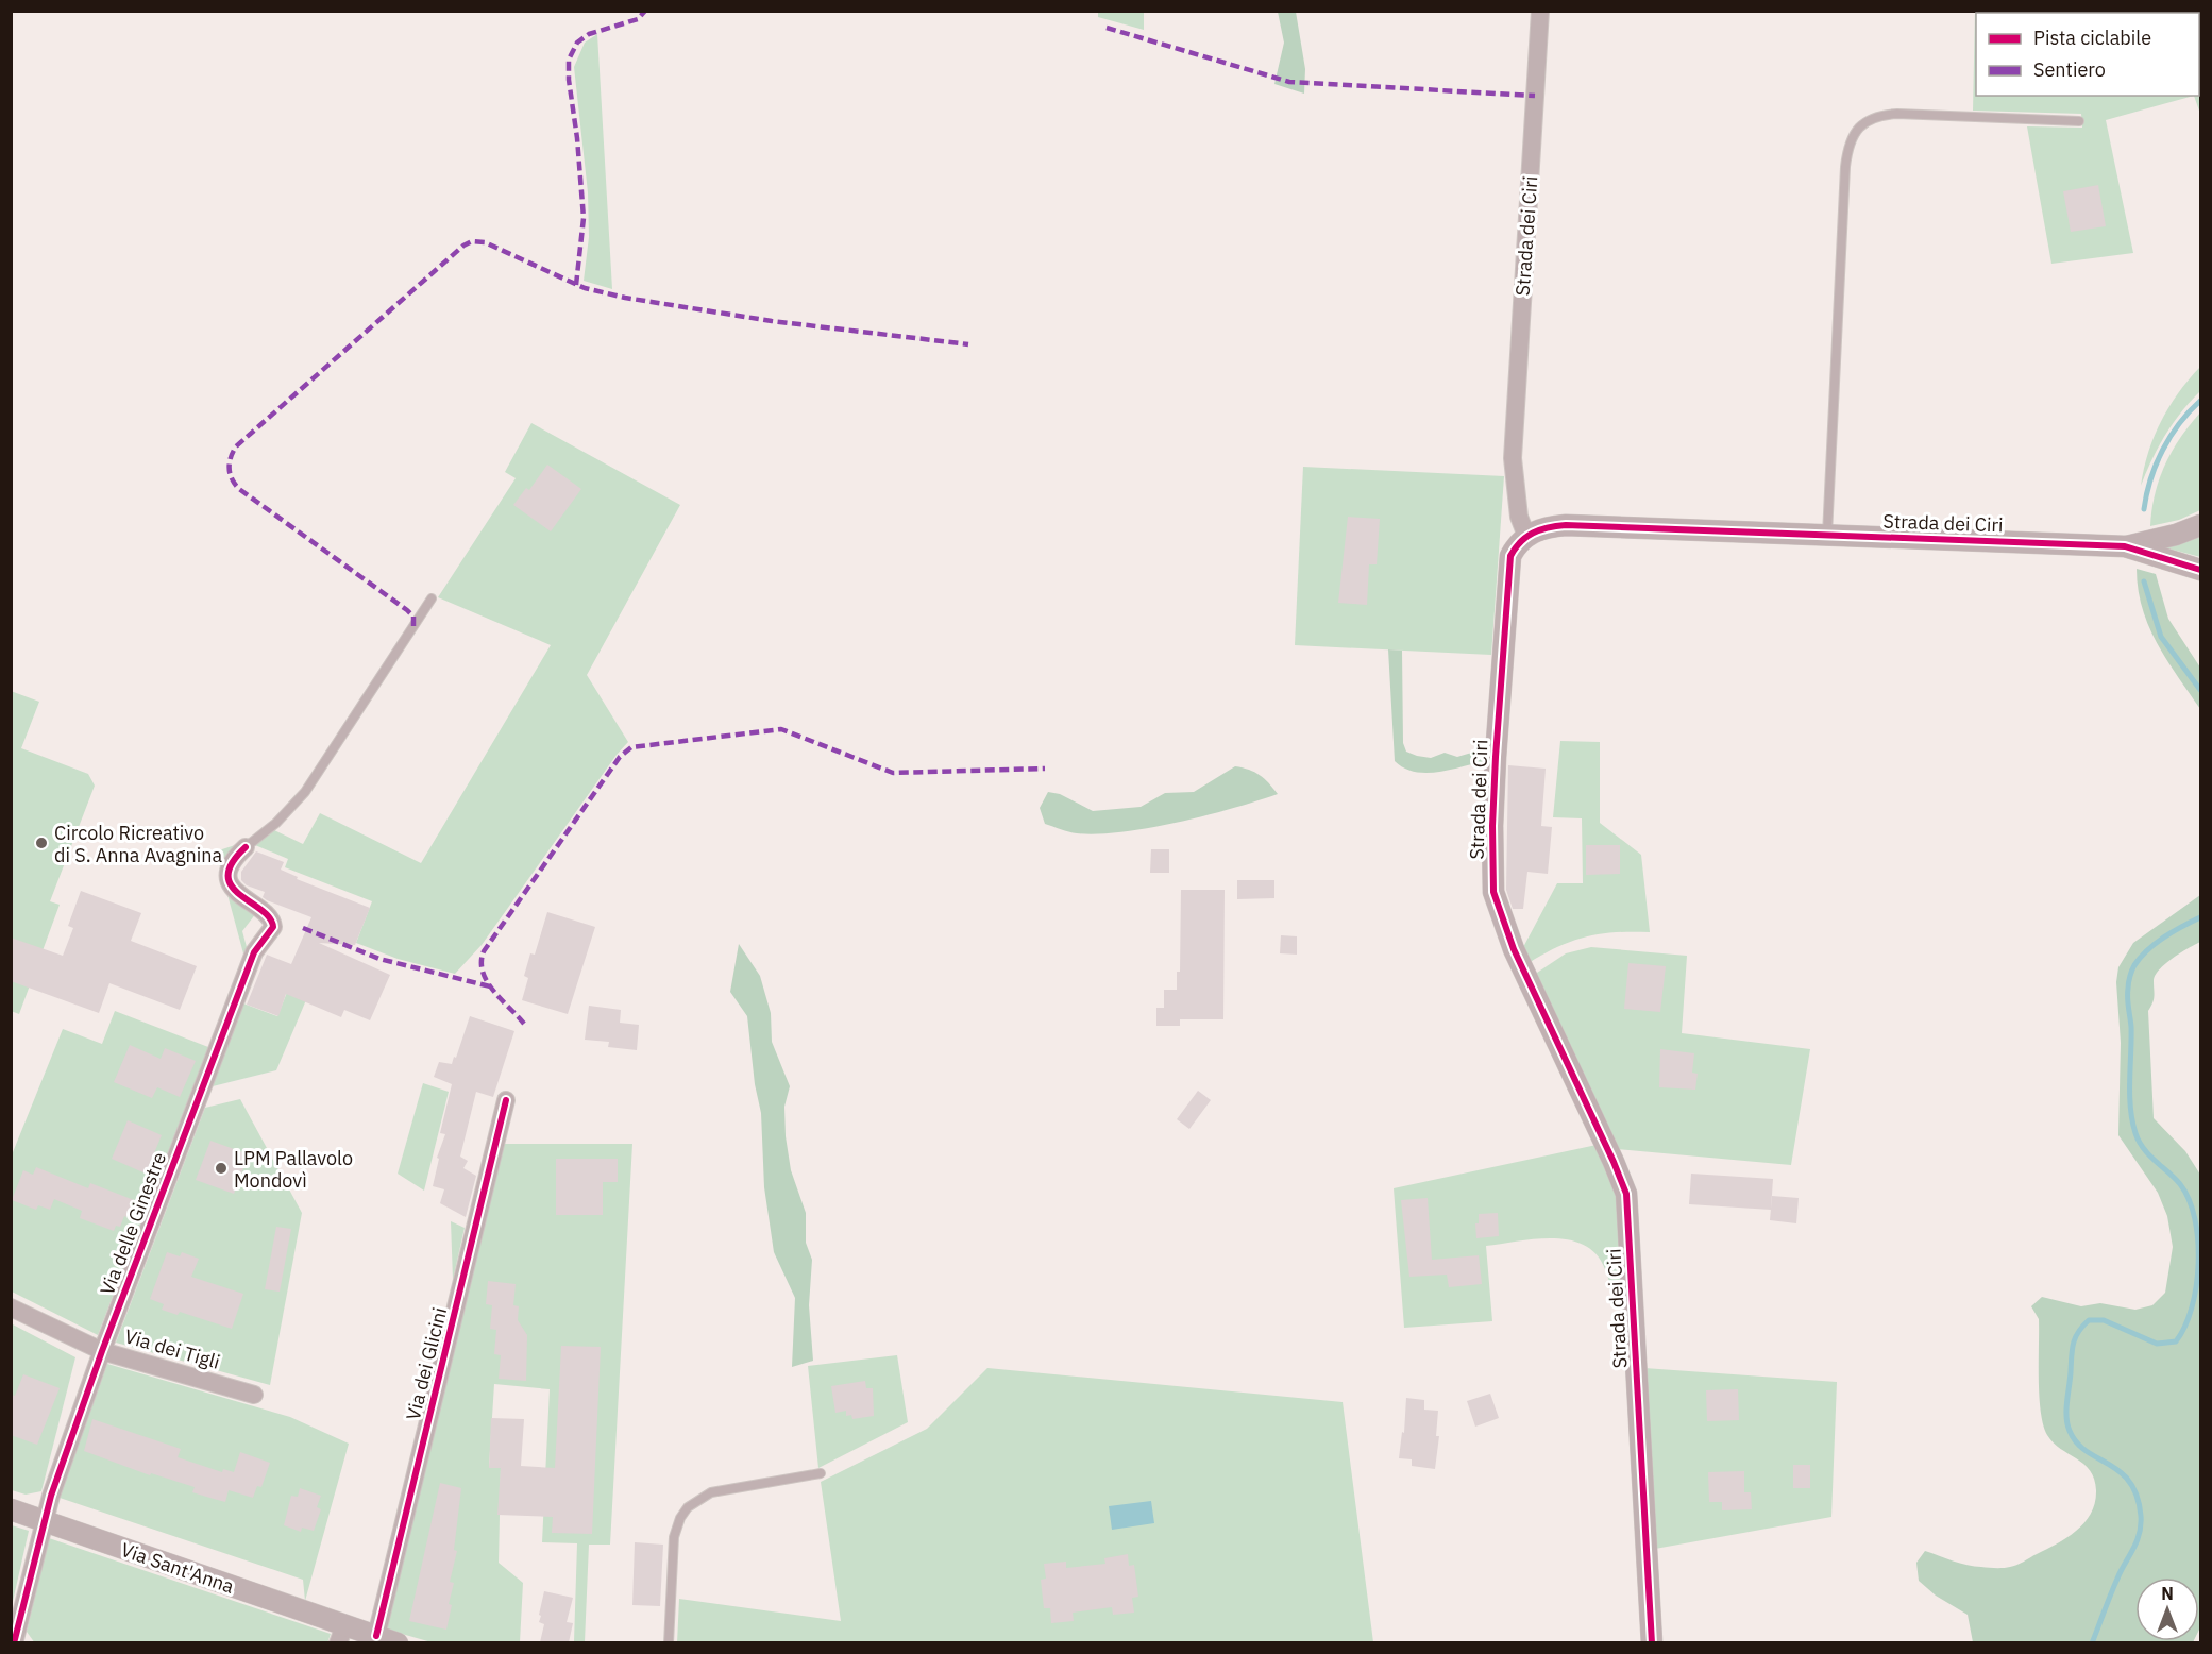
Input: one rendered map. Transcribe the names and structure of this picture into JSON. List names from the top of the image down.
{
  "streets": {
    "street": [
      "Strada dei Ciri",
      "Via delle Ginestre",
      "Via dei Tigli",
      "Via dei Glicini",
      "Via Sant'Anna"
    ]
  },
  "crossings": [
    ["Via delle Ginestre", "Via dei Tigli"],
    ["Via delle Ginestre", "Via Sant'Anna"],
    ["Via dei Glicini", "Via Sant'Anna"]
  ],
  "places": ["Circolo Ricreativo di S. Anna Avagnina", "LPM Pallavolo Mondovì"],
  "legend": ["Pista ciclabile", "Sentiero"],
  "north": "top"
}
